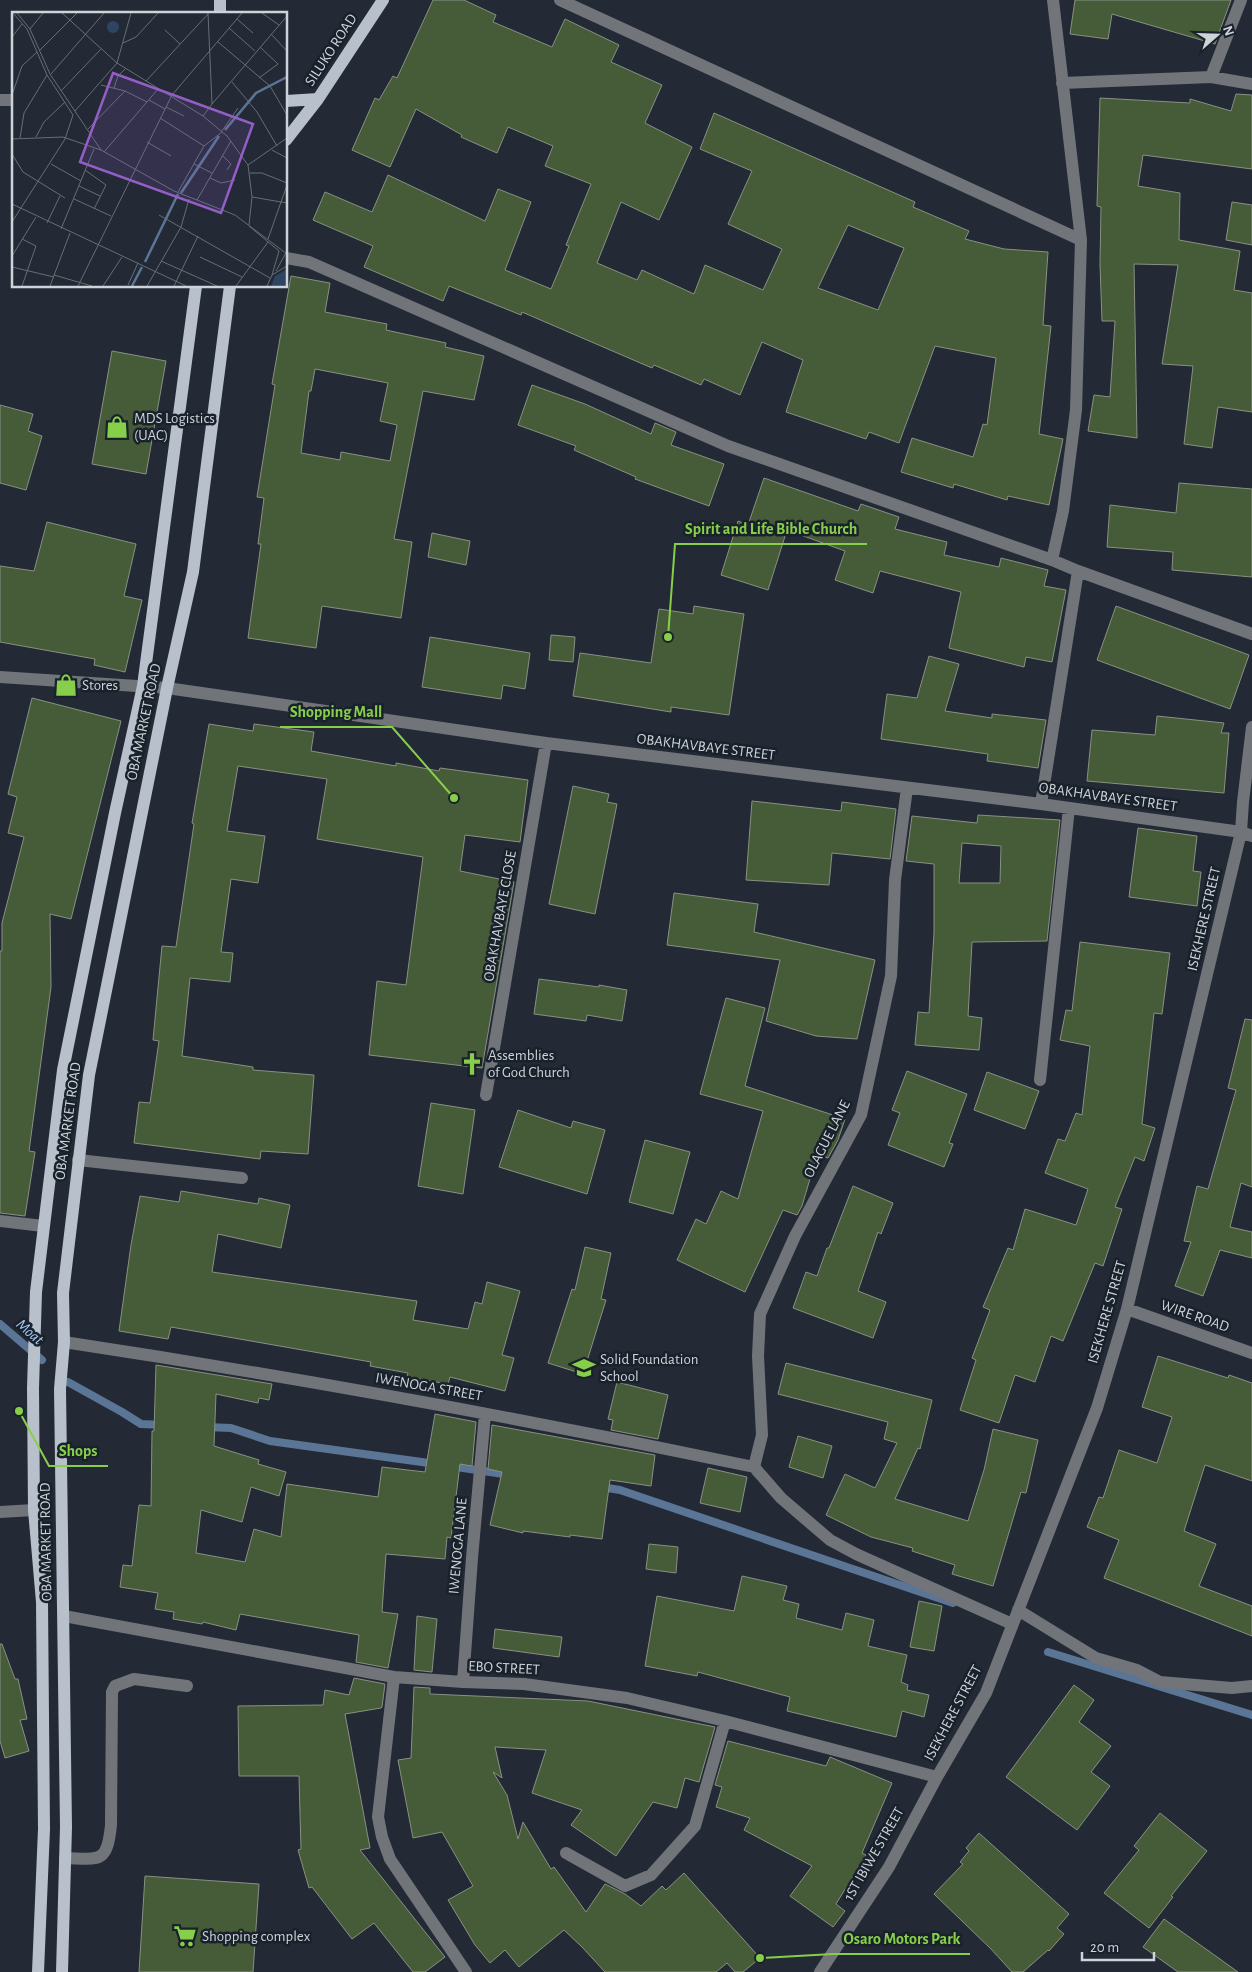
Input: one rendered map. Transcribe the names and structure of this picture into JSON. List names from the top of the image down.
{
  "streets": {
    "main road": ["SILUKO ROAD", "OBA MARKET ROAD"],
    "street": [
      "OBAKHAVBAYE STREET",
      "OBAKHAVBAYE CLOSE",
      "ISEKHERE STREET",
      "OLAGUE LANE",
      "WIRE ROAD",
      "IWENOGA STREET",
      "IWENOGA LANE",
      "EBO STREET",
      "1ST IBIWE STREET"
    ]
  },
  "crossings": [
    ["OBA MARKET ROAD", "OBAKHAVBAYE STREET"],
    ["OBA MARKET ROAD", "IWENOGA STREET"],
    ["OBA MARKET ROAD", "EBO STREET"],
    ["OBAKHAVBAYE STREET", "OBAKHAVBAYE CLOSE"],
    ["OBAKHAVBAYE STREET", "ISEKHERE STREET"],
    ["OBAKHAVBAYE STREET", "OLAGUE LANE"],
    ["ISEKHERE STREET", "WIRE ROAD"],
    ["ISEKHERE STREET", "EBO STREET"],
    ["ISEKHERE STREET", "1ST IBIWE STREET"],
    ["OLAGUE LANE", "IWENOGA STREET"],
    ["IWENOGA STREET", "IWENOGA LANE"],
    ["IWENOGA LANE", "EBO STREET"],
    ["EBO STREET", "1ST IBIWE STREET"]
  ],
  "water": ["Moat"],
  "places": {
    "shop": ["MDS Logistics (UAC)", "Stores"],
    "other": [
      "Spirit and Life Bible Church",
      "Shopping Mall",
      "Shops",
      "Osaro Motors Park"
    ],
    "church": ["Assemblies of God Church"],
    "school or university": ["Solid Foundation School"],
    "supermarket": ["Shopping complex"]
  },
  "scale_bar": "20 m",
  "north": "right"
}
